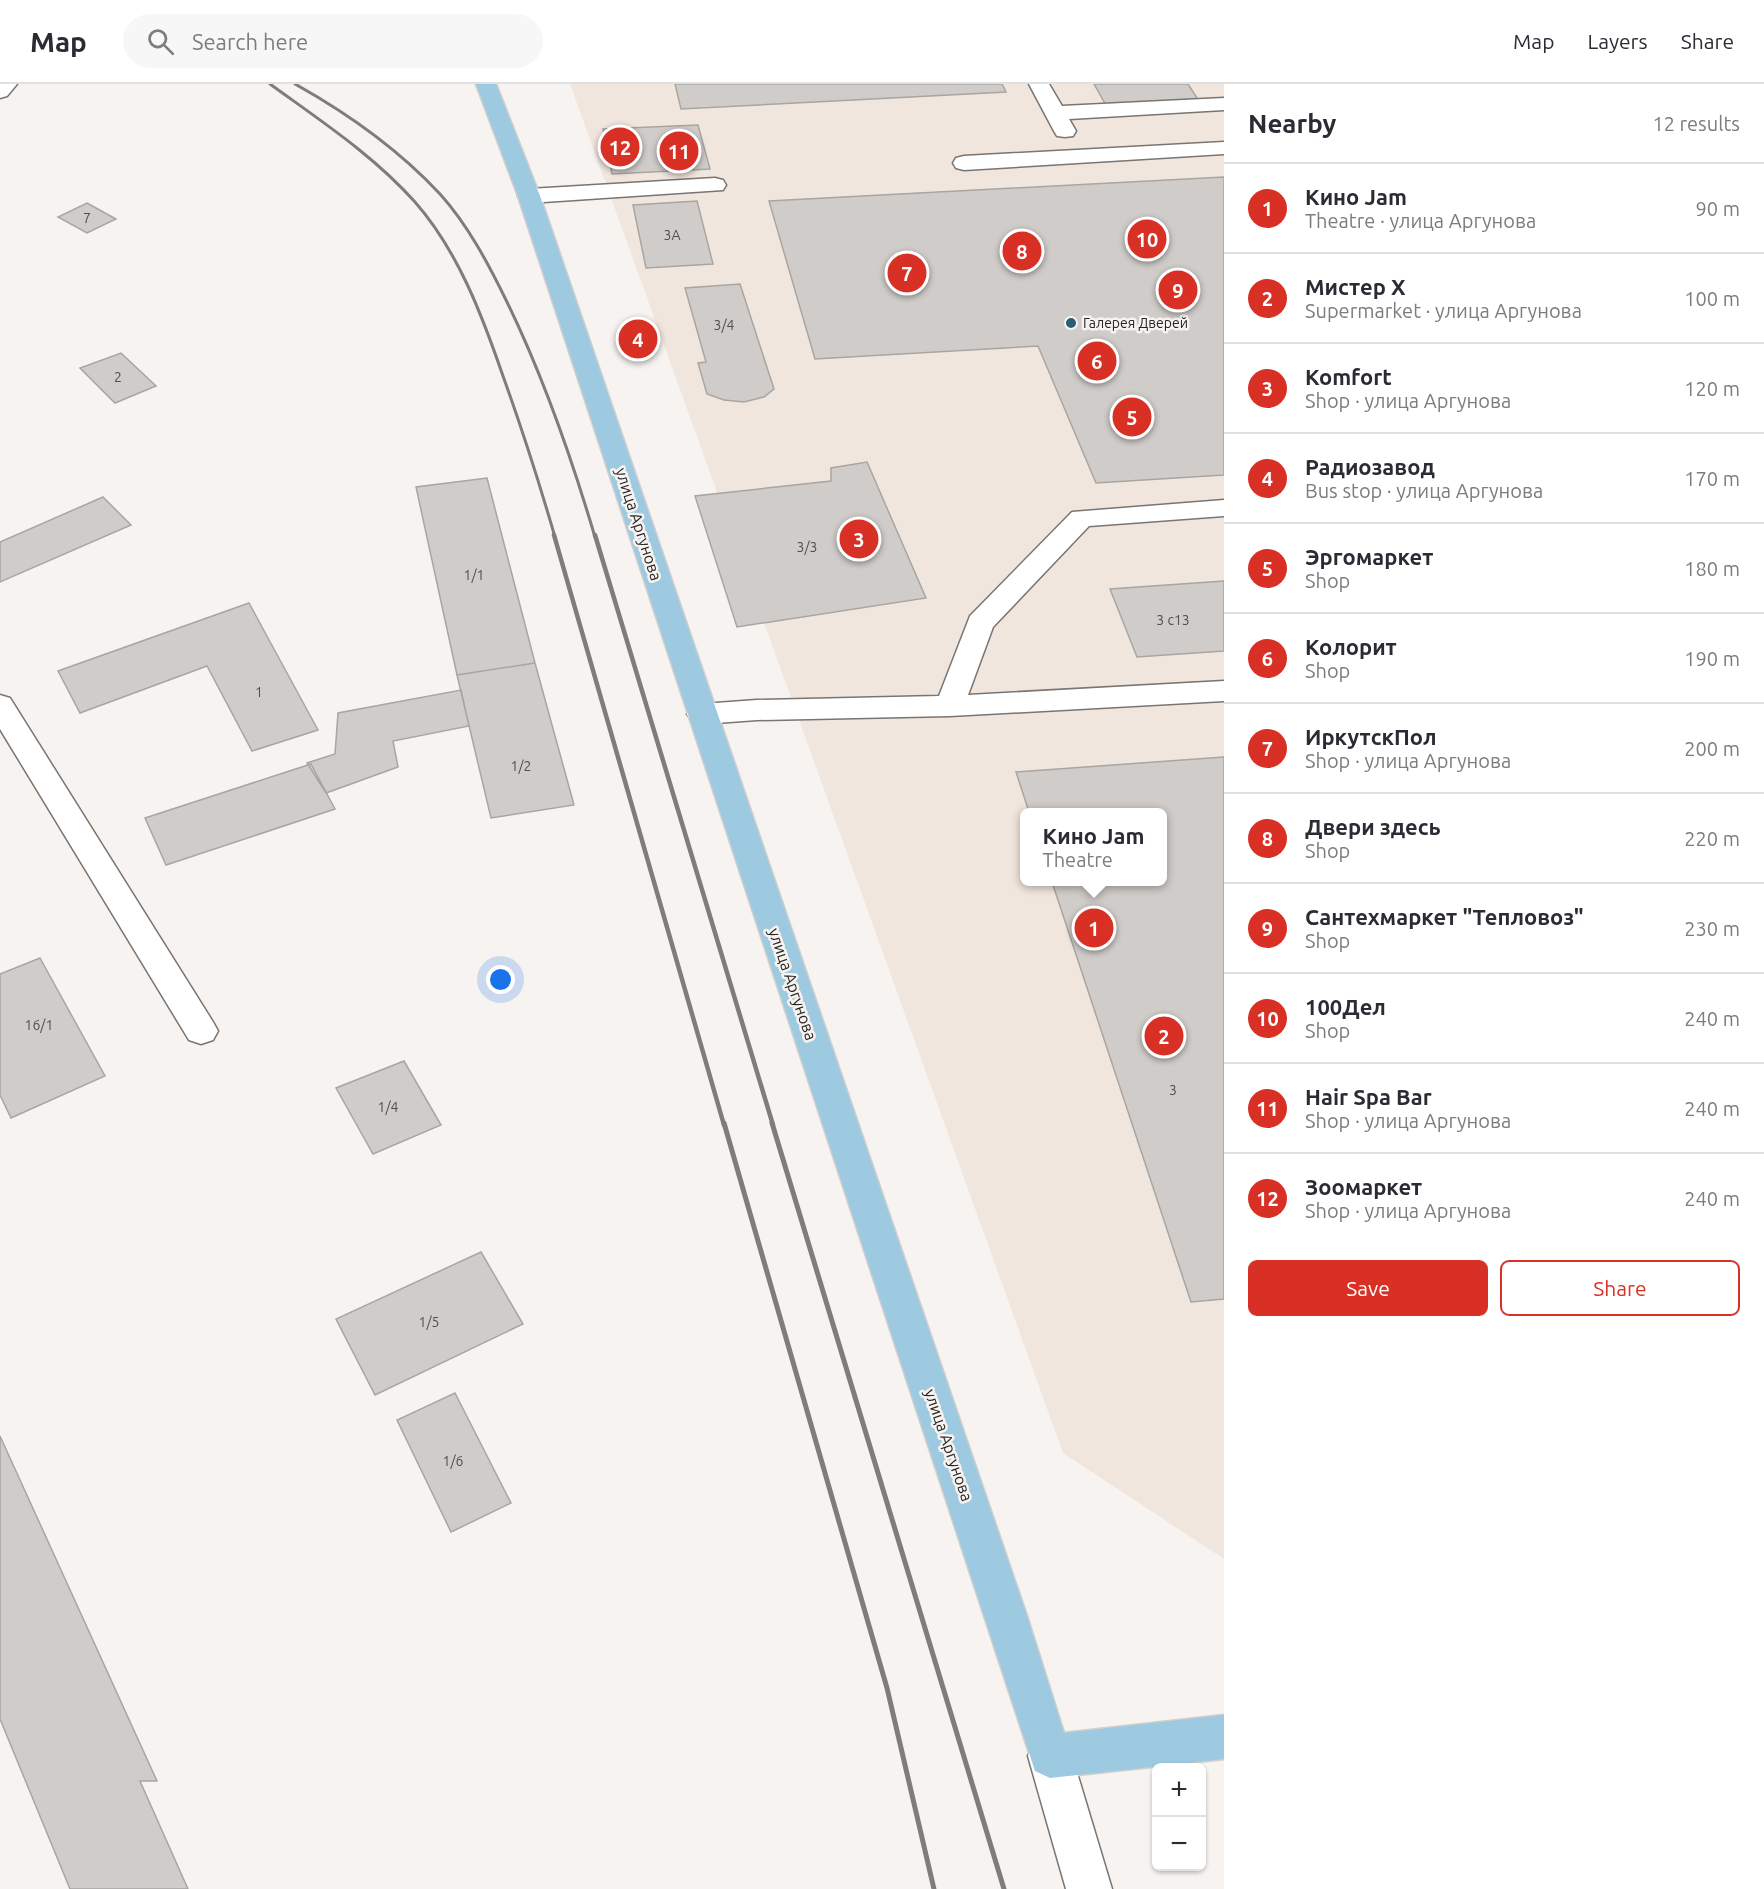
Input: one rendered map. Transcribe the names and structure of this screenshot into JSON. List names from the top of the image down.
{
  "streets": {
    "main road": ["улица Аргунова"]
  },
  "places": ["Галерея Дверей"],
  "house_numbers": [
    "7",
    "3А",
    "3/4",
    "2",
    "3/3",
    "1/1",
    "3 с13",
    "1",
    "1/2",
    "16/1",
    "3",
    "1/4",
    "1/5",
    "1/6"
  ],
  "page": {
    "header": "Map",
    "search": "Search here",
    "nav": ["Map", "Layers", "Share"],
    "heading": ["Nearby", "12 results"],
    "pins": [
      "12",
      "11",
      "10",
      "8",
      "7",
      "9",
      "4",
      "6",
      "5",
      "3",
      "1",
      "2"
    ],
    "list": [
      {
        "mark": "1",
        "name": "Кино Jam",
        "note": "Theatre · улица Аргунова",
        "value": "90 m"
      },
      {
        "mark": "2",
        "name": "Мистер Х",
        "note": "Supermarket · улица Аргунова",
        "value": "100 m"
      },
      {
        "mark": "3",
        "name": "Komfort",
        "note": "Shop · улица Аргунова",
        "value": "120 m"
      },
      {
        "mark": "4",
        "name": "Радиозавод",
        "note": "Bus stop · улица Аргунова",
        "value": "170 m"
      },
      {
        "mark": "5",
        "name": "Эргомаркет",
        "note": "Shop",
        "value": "180 m"
      },
      {
        "mark": "6",
        "name": "Колорит",
        "note": "Shop",
        "value": "190 m"
      },
      {
        "mark": "7",
        "name": "ИркутскПол",
        "note": "Shop · улица Аргунова",
        "value": "200 m"
      },
      {
        "mark": "8",
        "name": "Двери здесь",
        "note": "Shop",
        "value": "220 m"
      },
      {
        "mark": "9",
        "name": "Сантехмаркет \"Тепловоз\"",
        "note": "Shop",
        "value": "230 m"
      },
      {
        "mark": "10",
        "name": "100Дел",
        "note": "Shop",
        "value": "240 m"
      },
      {
        "mark": "11",
        "name": "Hair Spa Bar",
        "note": "Shop · улица Аргунова",
        "value": "240 m"
      },
      {
        "mark": "12",
        "name": "Зоомаркет",
        "note": "Shop · улица Аргунова",
        "value": "240 m"
      }
    ],
    "popup": ["Кино Jam", "Theatre"],
    "buttons": ["Save", "Share"],
    "map_buttons": ["+", "−"]
  }
}
